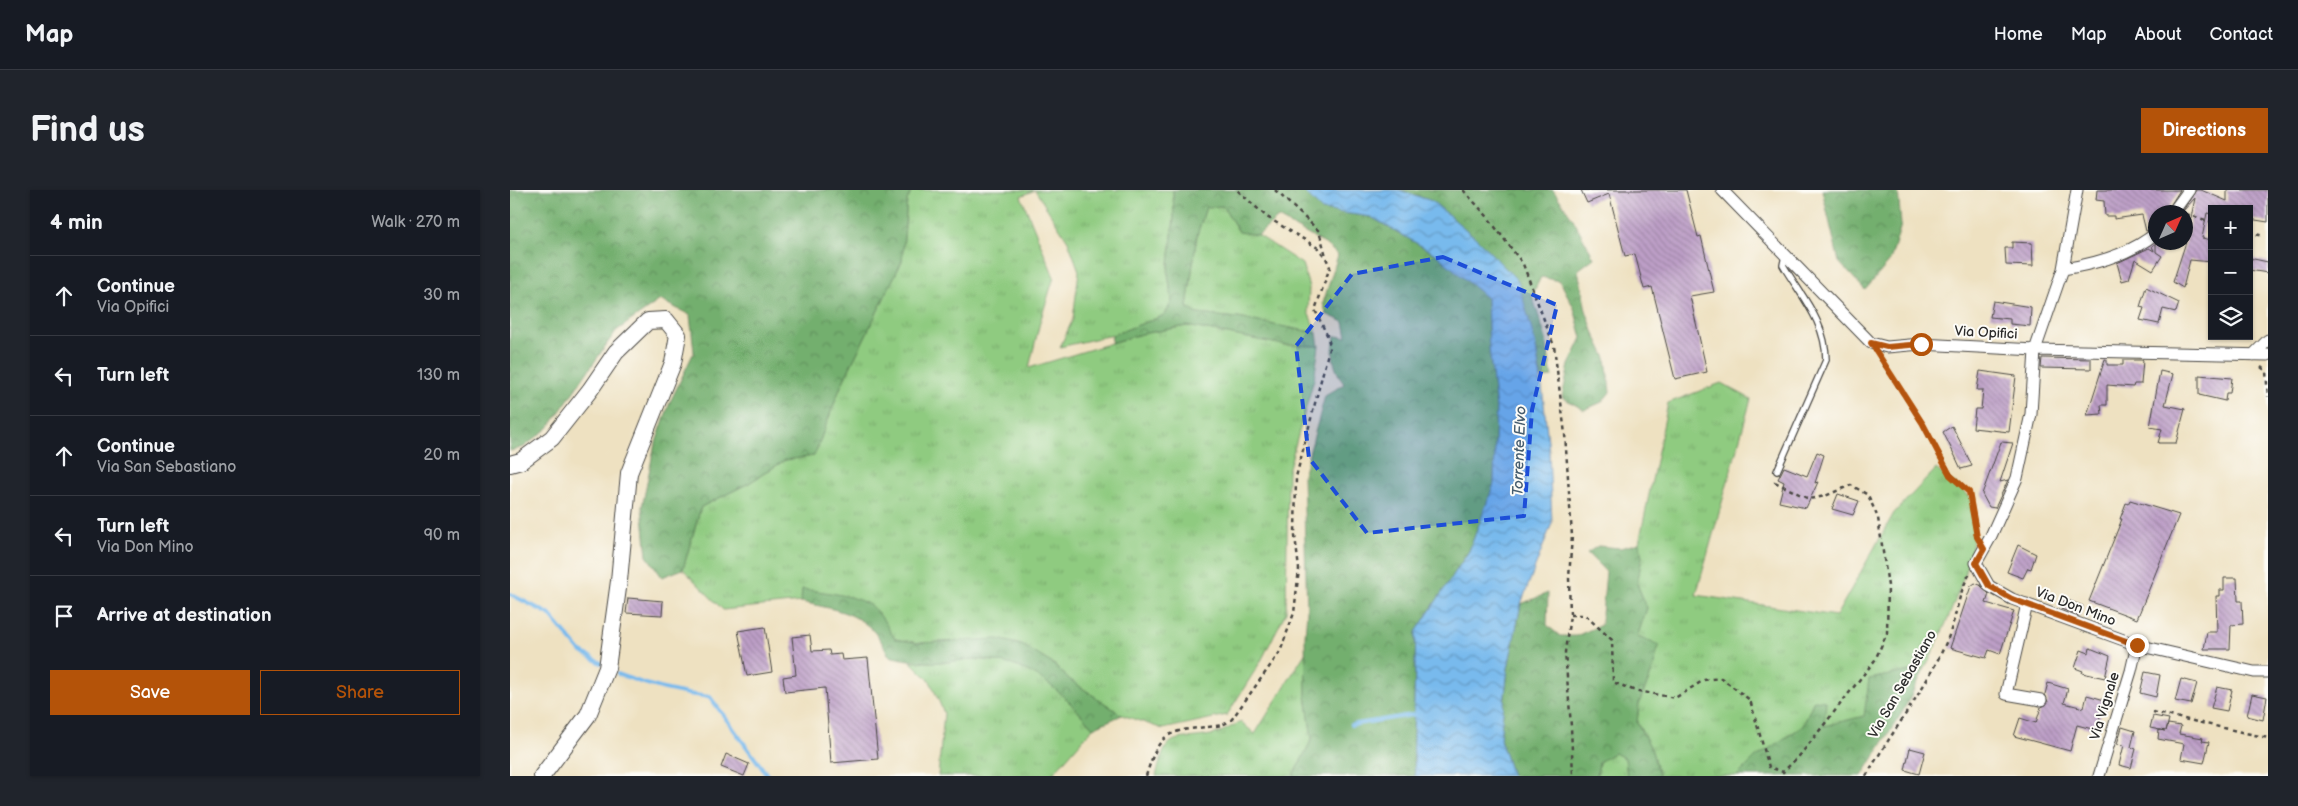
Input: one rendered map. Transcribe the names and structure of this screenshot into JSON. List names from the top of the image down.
{
  "streets": {
    "street": ["Via Opifici", "Via Don Mino", "Via Vignale"],
    "path": ["Via San Sebastiano"]
  },
  "crossings": [
    ["Via Don Mino", "Via San Sebastiano"],
    ["Via Don Mino", "Via Vignale"]
  ],
  "water": ["Torrente Elvo"],
  "north": "top right",
  "page": {
    "header": "Map",
    "nav": [
      "Home",
      "Map",
      "About",
      "Contact"
    ],
    "buttons": [
      "Directions",
      ["Save", "Share"]
    ],
    "title": "Find us",
    "heading": ["4 min", "Walk · 270 m"],
    "map_buttons": ["+", "−"],
    "list": [
      ["Continue", "Via Opifici", "30 m"],
      ["Turn left", "130 m"],
      ["Continue", "Via San Sebastiano", "20 m"],
      ["Turn left", "Via Don Mino", "90 m"],
      "Arrive at destination"
    ]
  }
}
